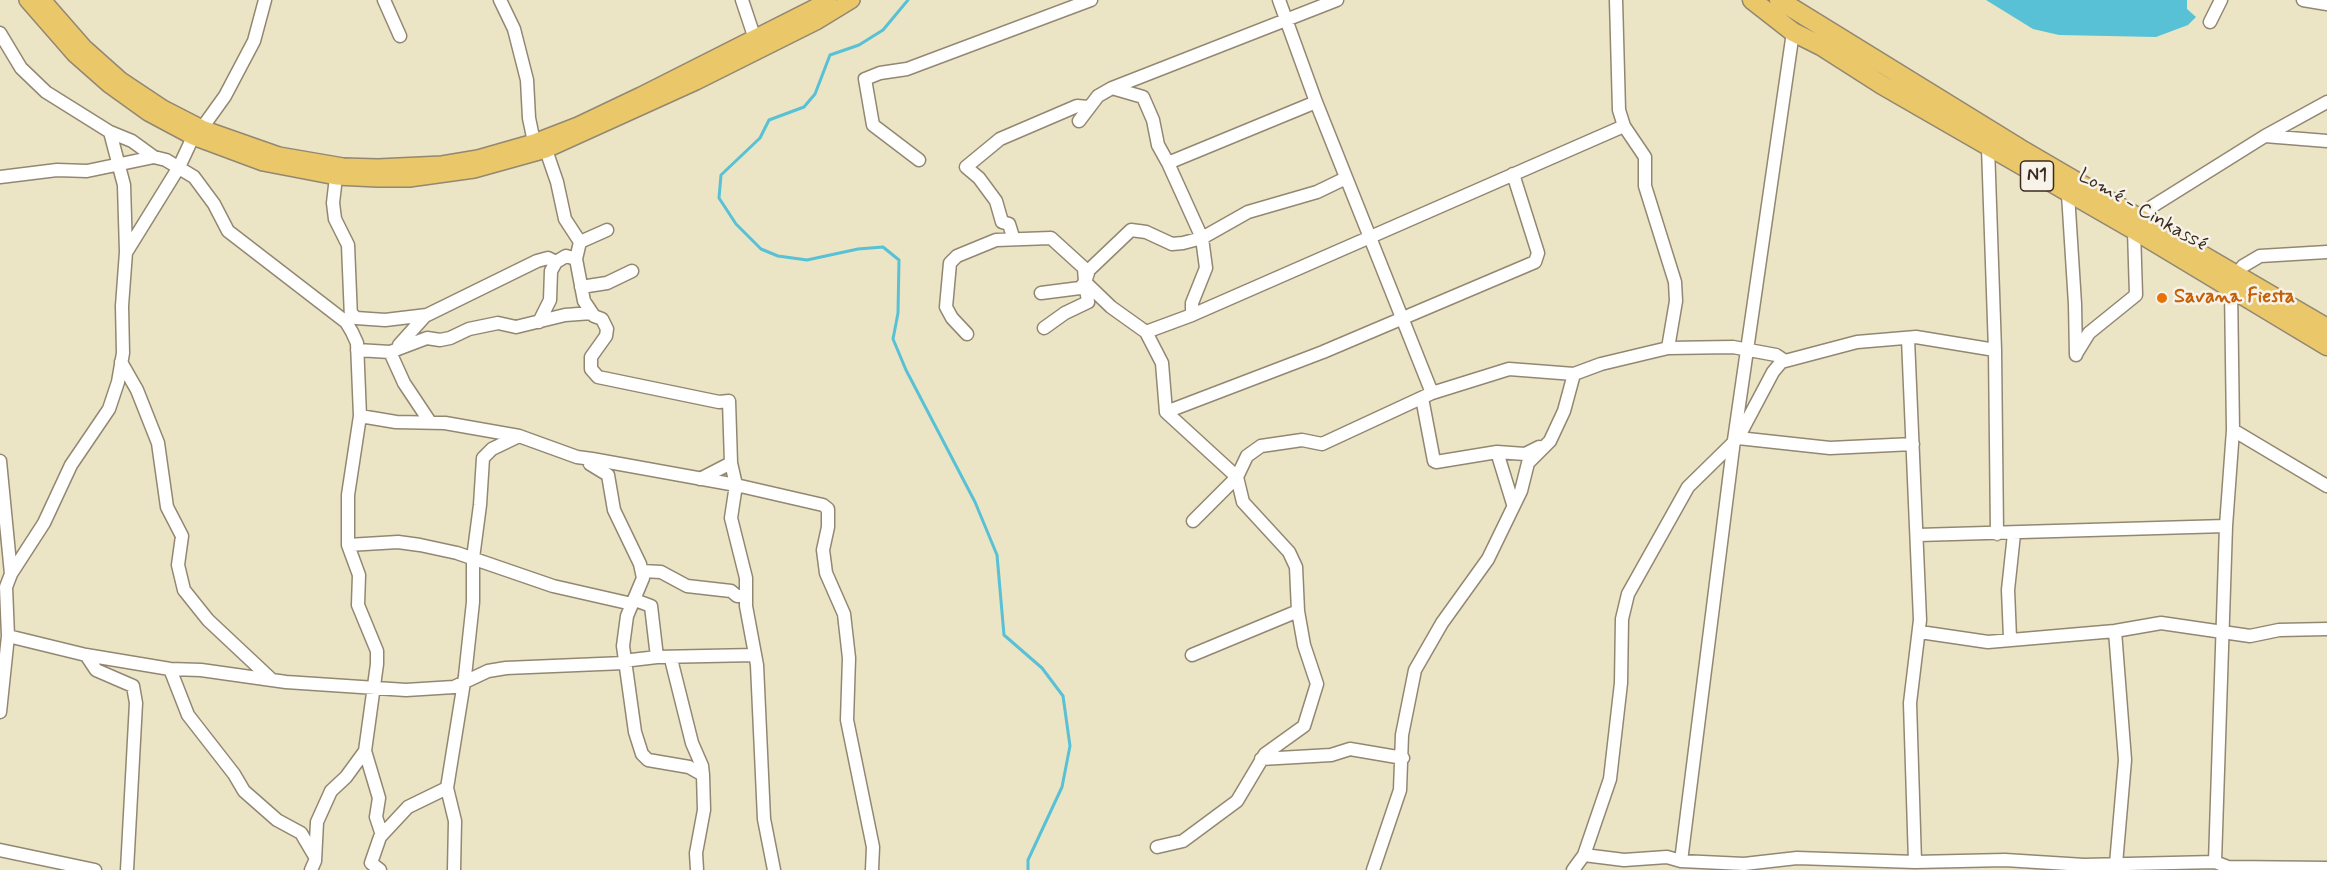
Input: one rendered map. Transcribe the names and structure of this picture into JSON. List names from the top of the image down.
{
  "streets": {
    "highway": ["N1", "Lomé - Cinkassé"]
  },
  "places": ["Savana Fiesta"]
}
